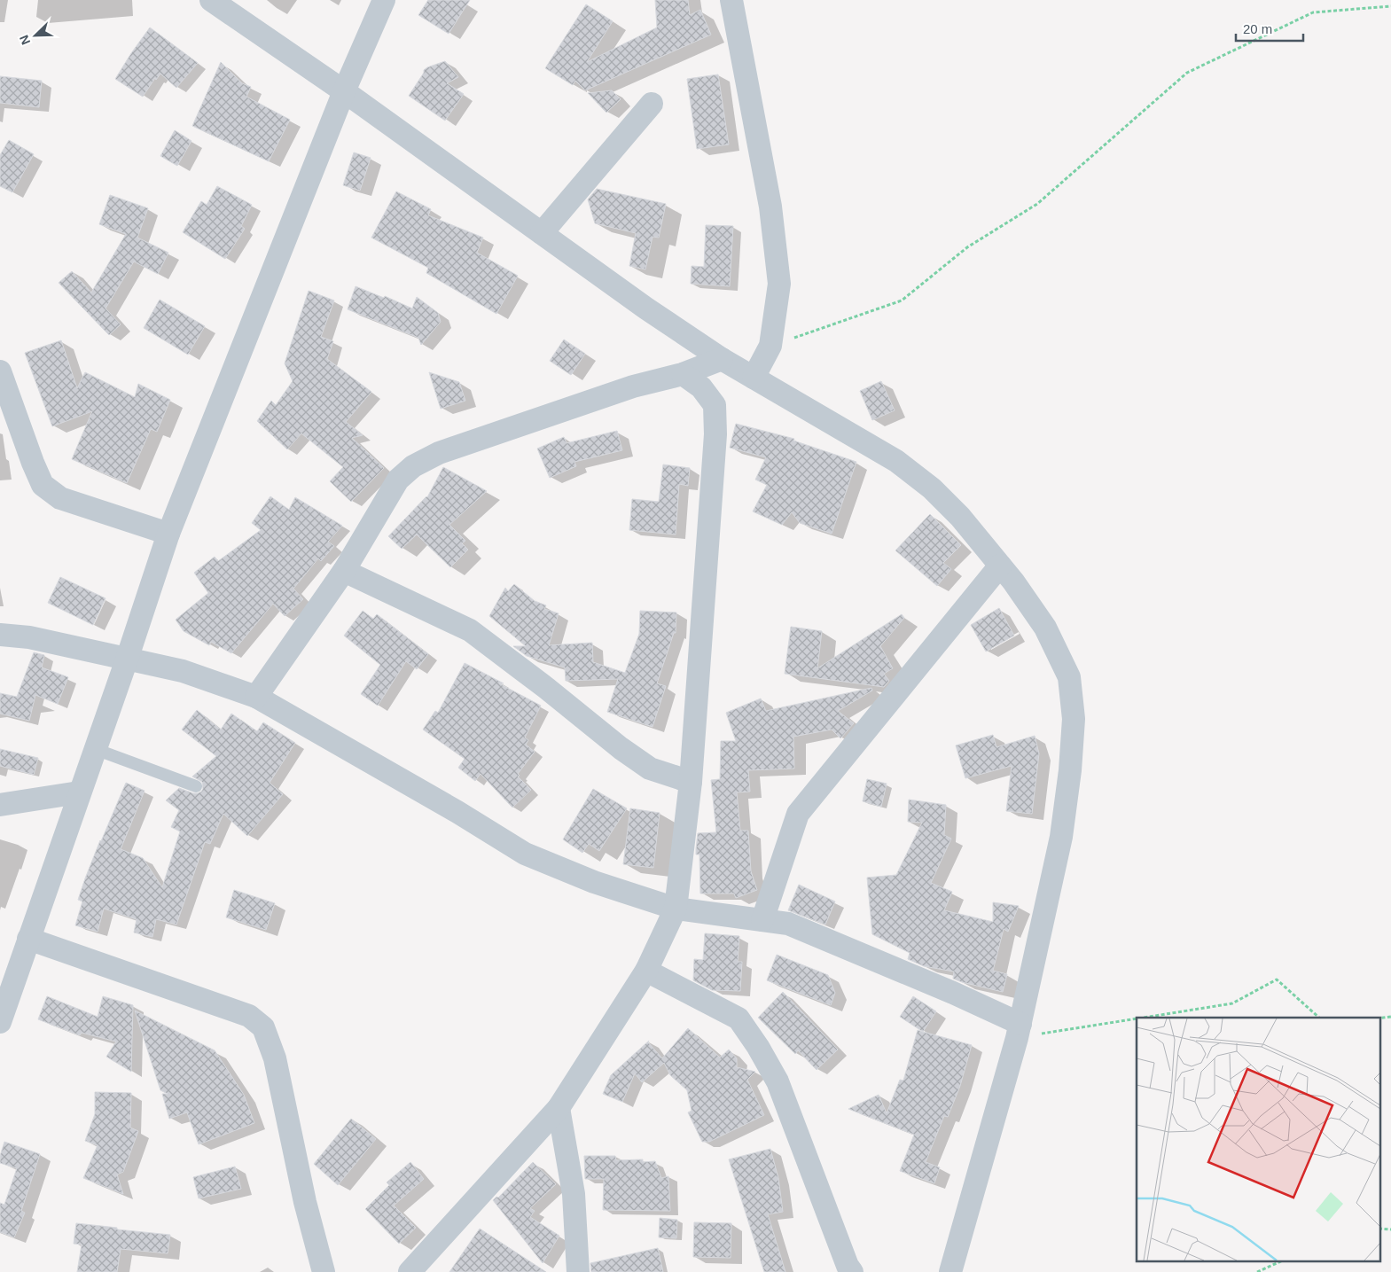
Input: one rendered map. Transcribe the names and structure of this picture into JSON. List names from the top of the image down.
{
  "scale_bar": "20 m",
  "north": "bottom left"
}
